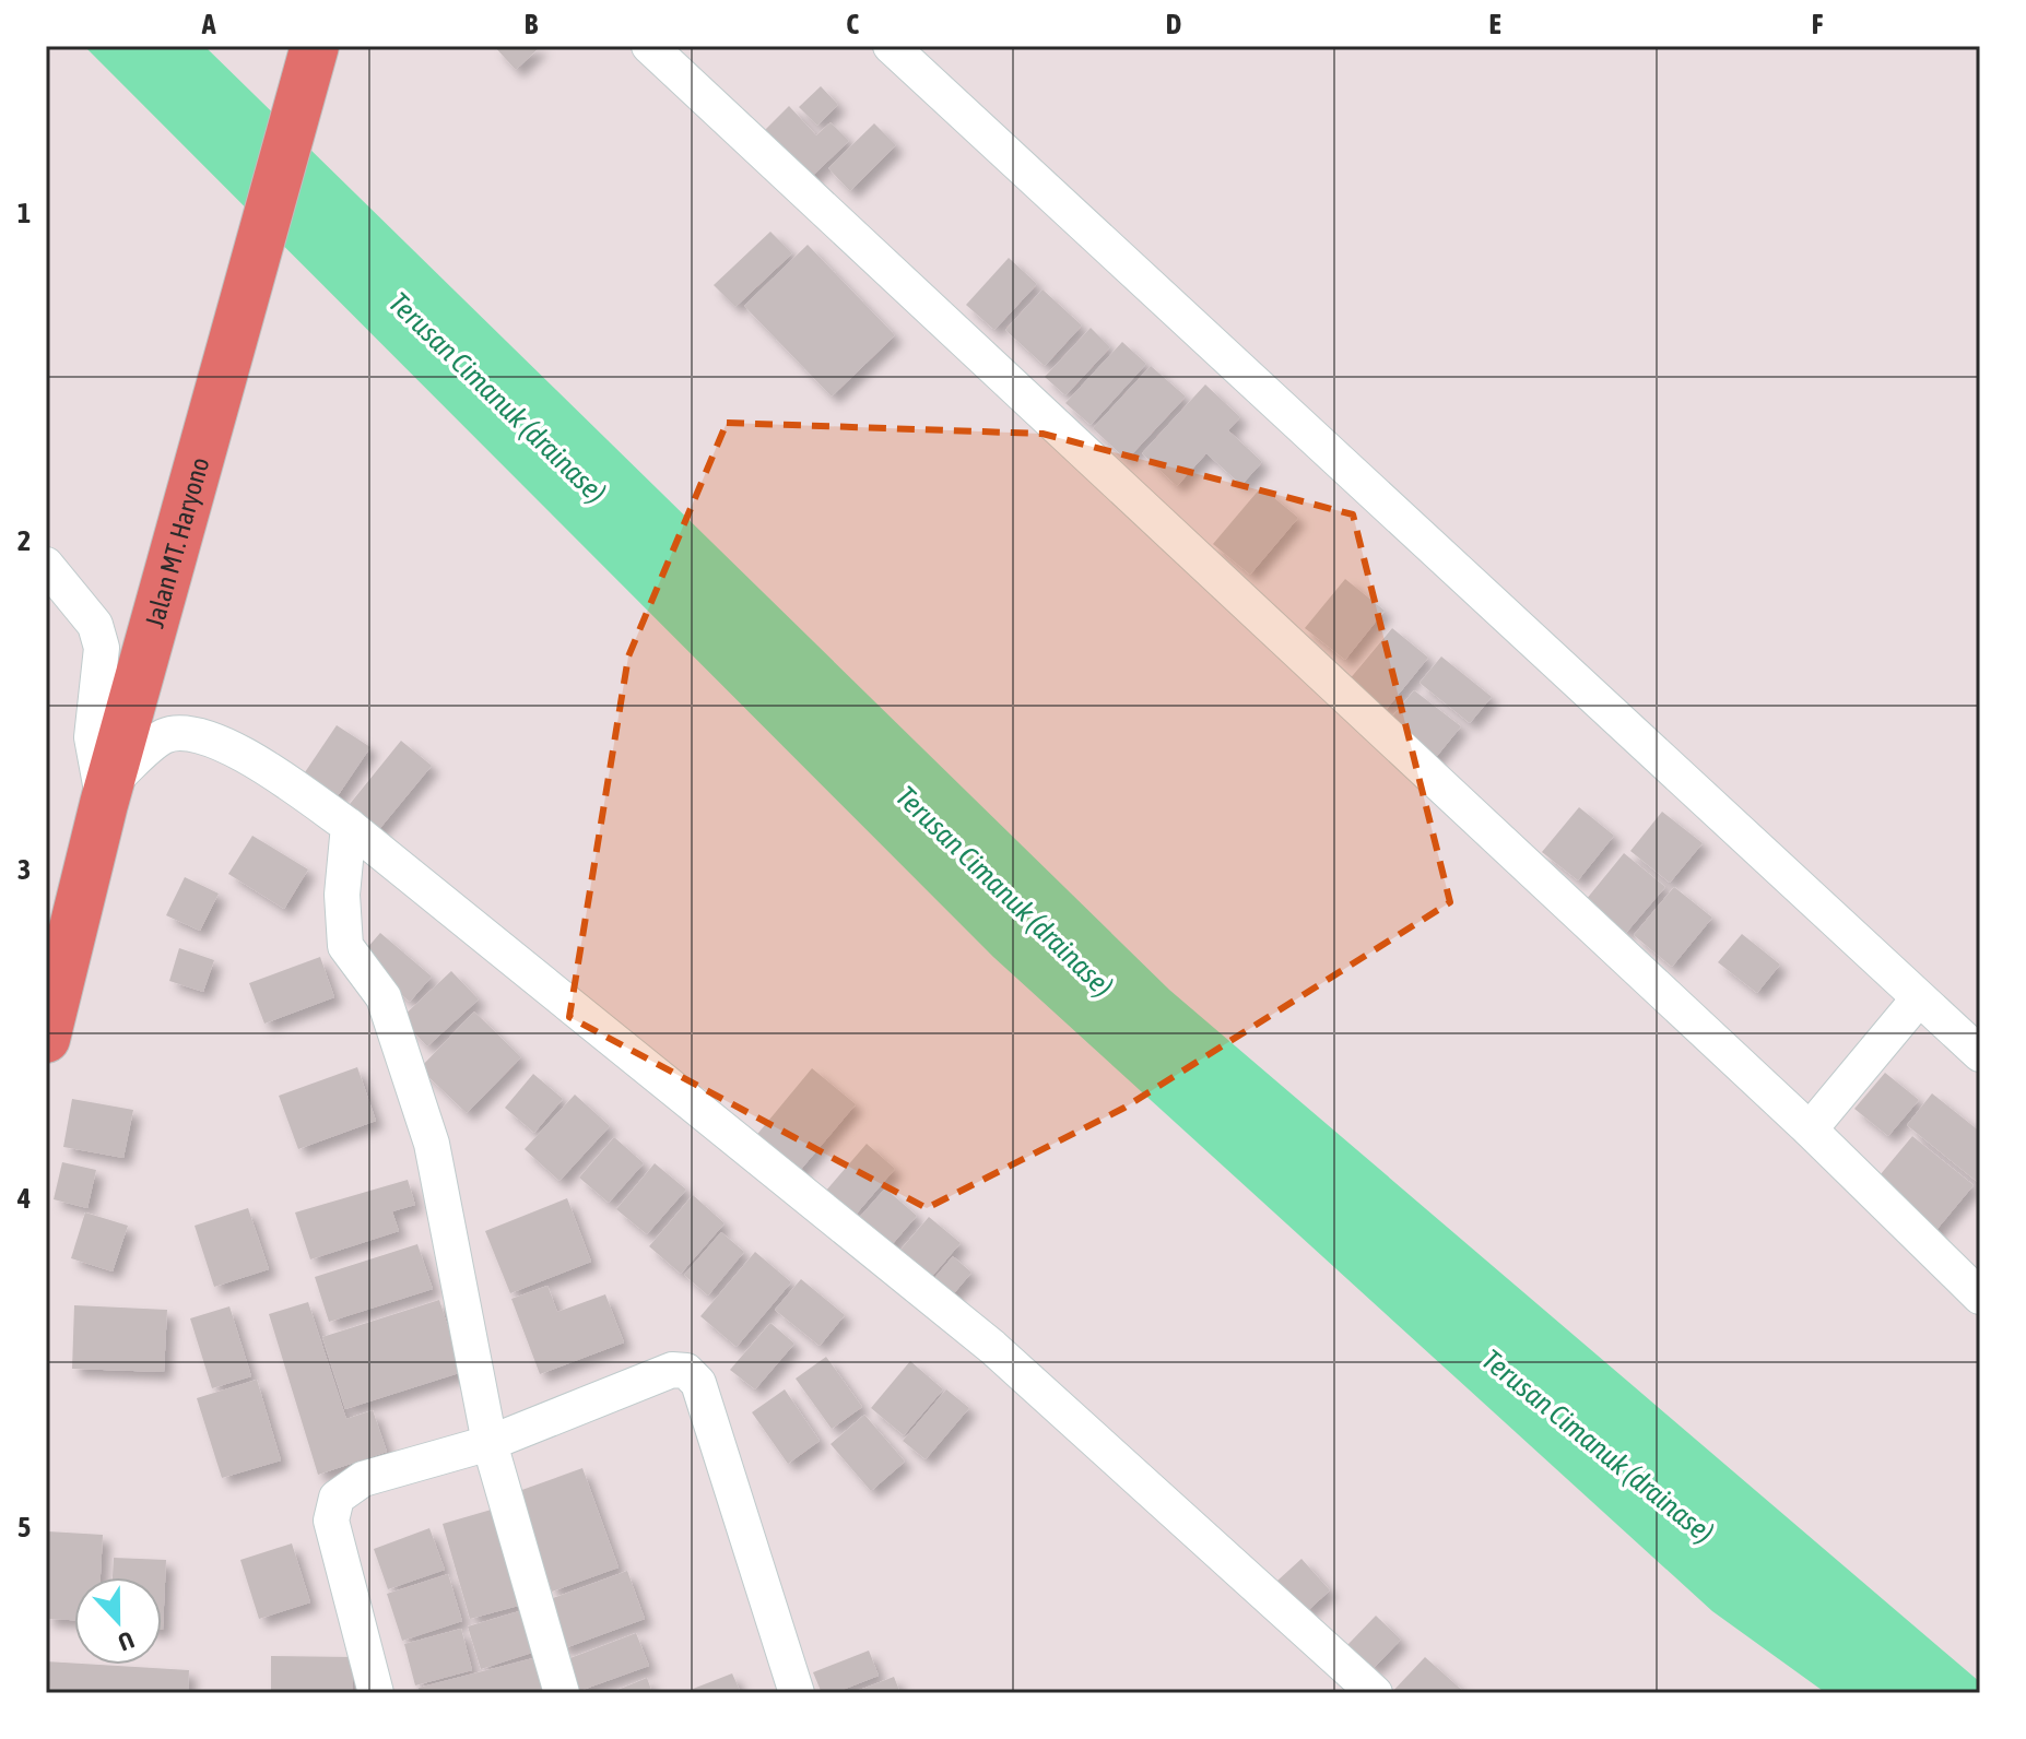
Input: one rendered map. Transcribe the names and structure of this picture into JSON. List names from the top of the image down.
{
  "streets": {
    "main road": ["Jalan MT. Haryono"]
  },
  "water": ["Terusan Cimanuk (drainase)"],
  "north": "bottom",
  "grid": {
    "columns": [
      "A",
      "B",
      "C",
      "D",
      "E",
      "F"
    ],
    "rows": [
      "1",
      "2",
      "3",
      "4",
      "5"
    ]
  }
}
